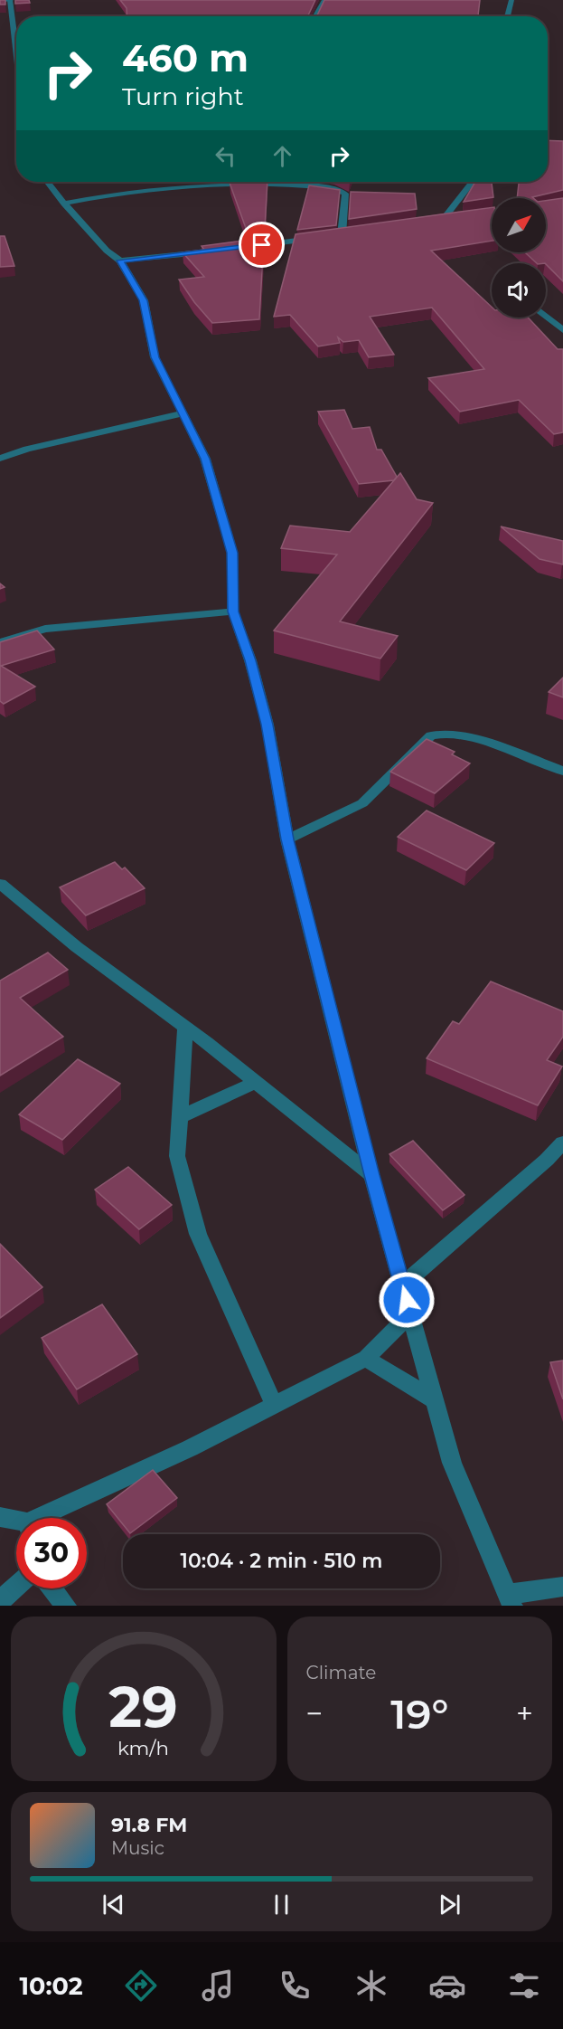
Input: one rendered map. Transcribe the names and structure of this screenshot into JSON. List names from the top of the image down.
{
  "north": "top right",
  "page": {
    "turn": ["460 m", "Turn right"],
    "limit": "30",
    "trip": "10:04 · 2 min · 510 m",
    "tile": "Climate",
    "heat": ["−", "19°", "+"],
    "song": ["91.8 FM", "Music"],
    "tabs": "10:02",
    "gauge": ["29", "km/h"]
  }
}
